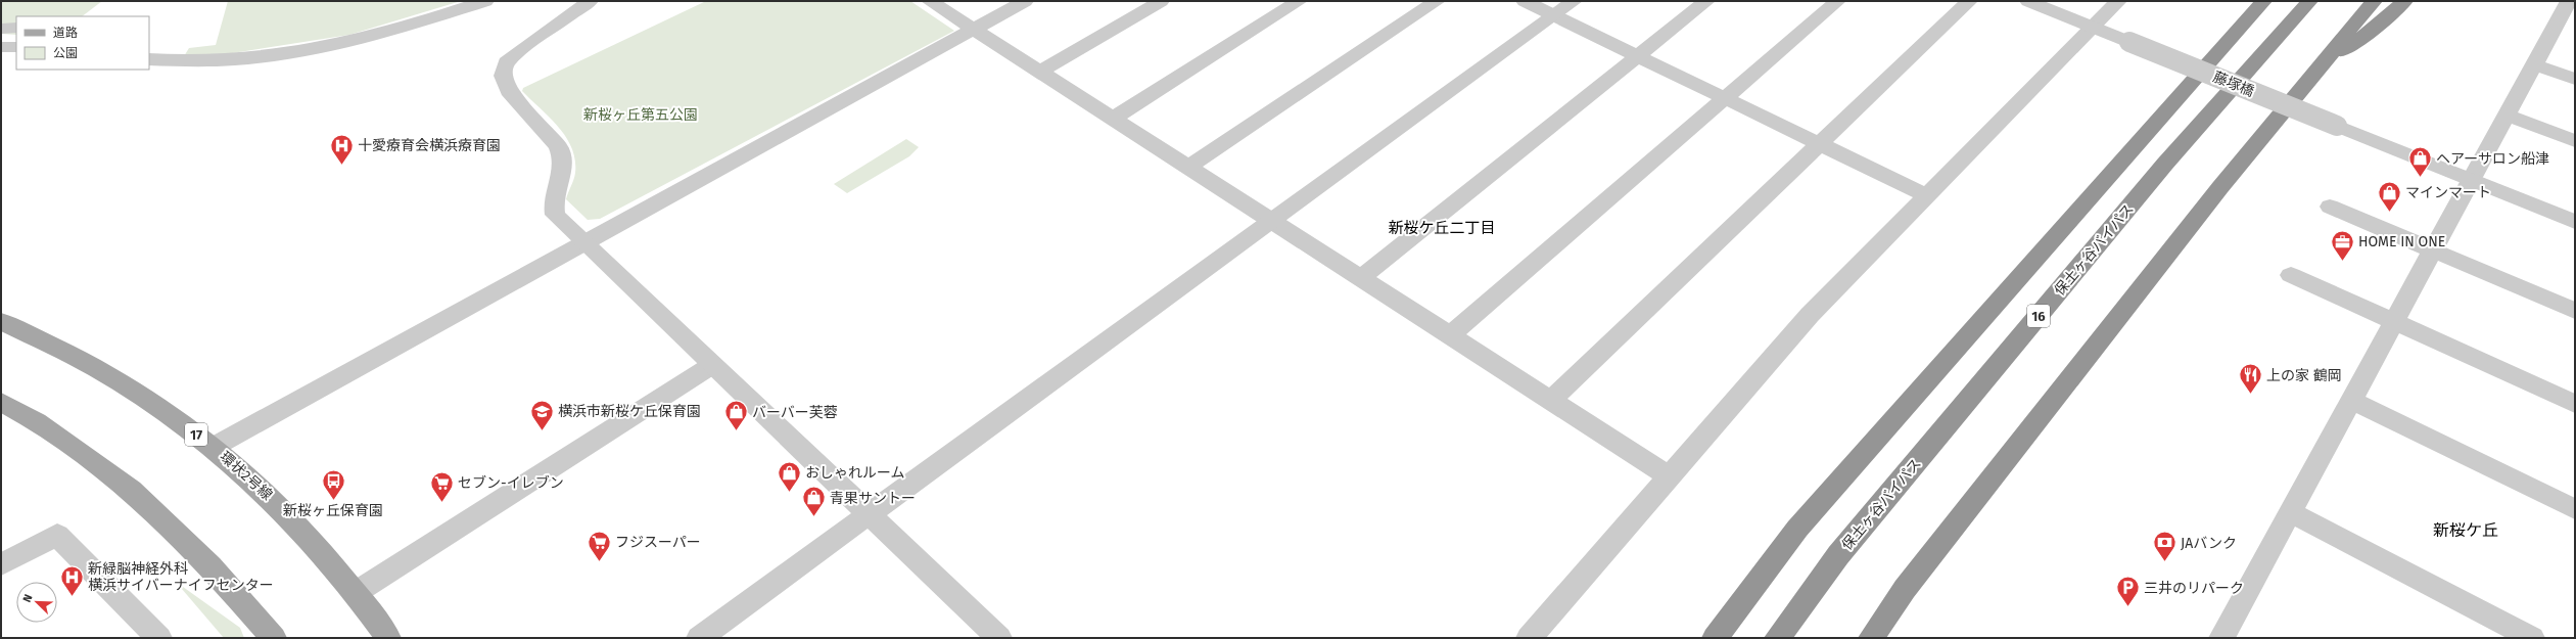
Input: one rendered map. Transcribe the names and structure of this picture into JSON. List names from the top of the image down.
{
  "streets": {
    "highway": ["保土ヶ谷バイパス", "16"],
    "main road": ["17", "環状2号線"],
    "street": ["藤塚橋"]
  },
  "districts": ["新桜ケ丘二丁目", "新桜ケ丘"],
  "parks": ["新桜ヶ丘第五公園"],
  "places": {
    "hospital": ["十愛療育会横浜療育園", "新緑脳神経外科 横浜サイバーナイフセンター"],
    "shop": [
      "ヘアーサロン船津",
      "マインマート",
      "バーバー芙蓉",
      "おしゃれルーム",
      "青果サントー"
    ],
    "office": ["HOME IN ONE"],
    "restaurant": ["上の家 鶴岡"],
    "school or university": ["横浜市新桜ケ丘保育園"],
    "bus stop": ["新桜ヶ丘保育園"],
    "supermarket": ["セブン-イレブン", "フジスーパー"],
    "bank": ["JAバンク"],
    "parking": ["三井のリパーク"]
  },
  "legend": ["道路", "公園"],
  "north": "top left"
}
